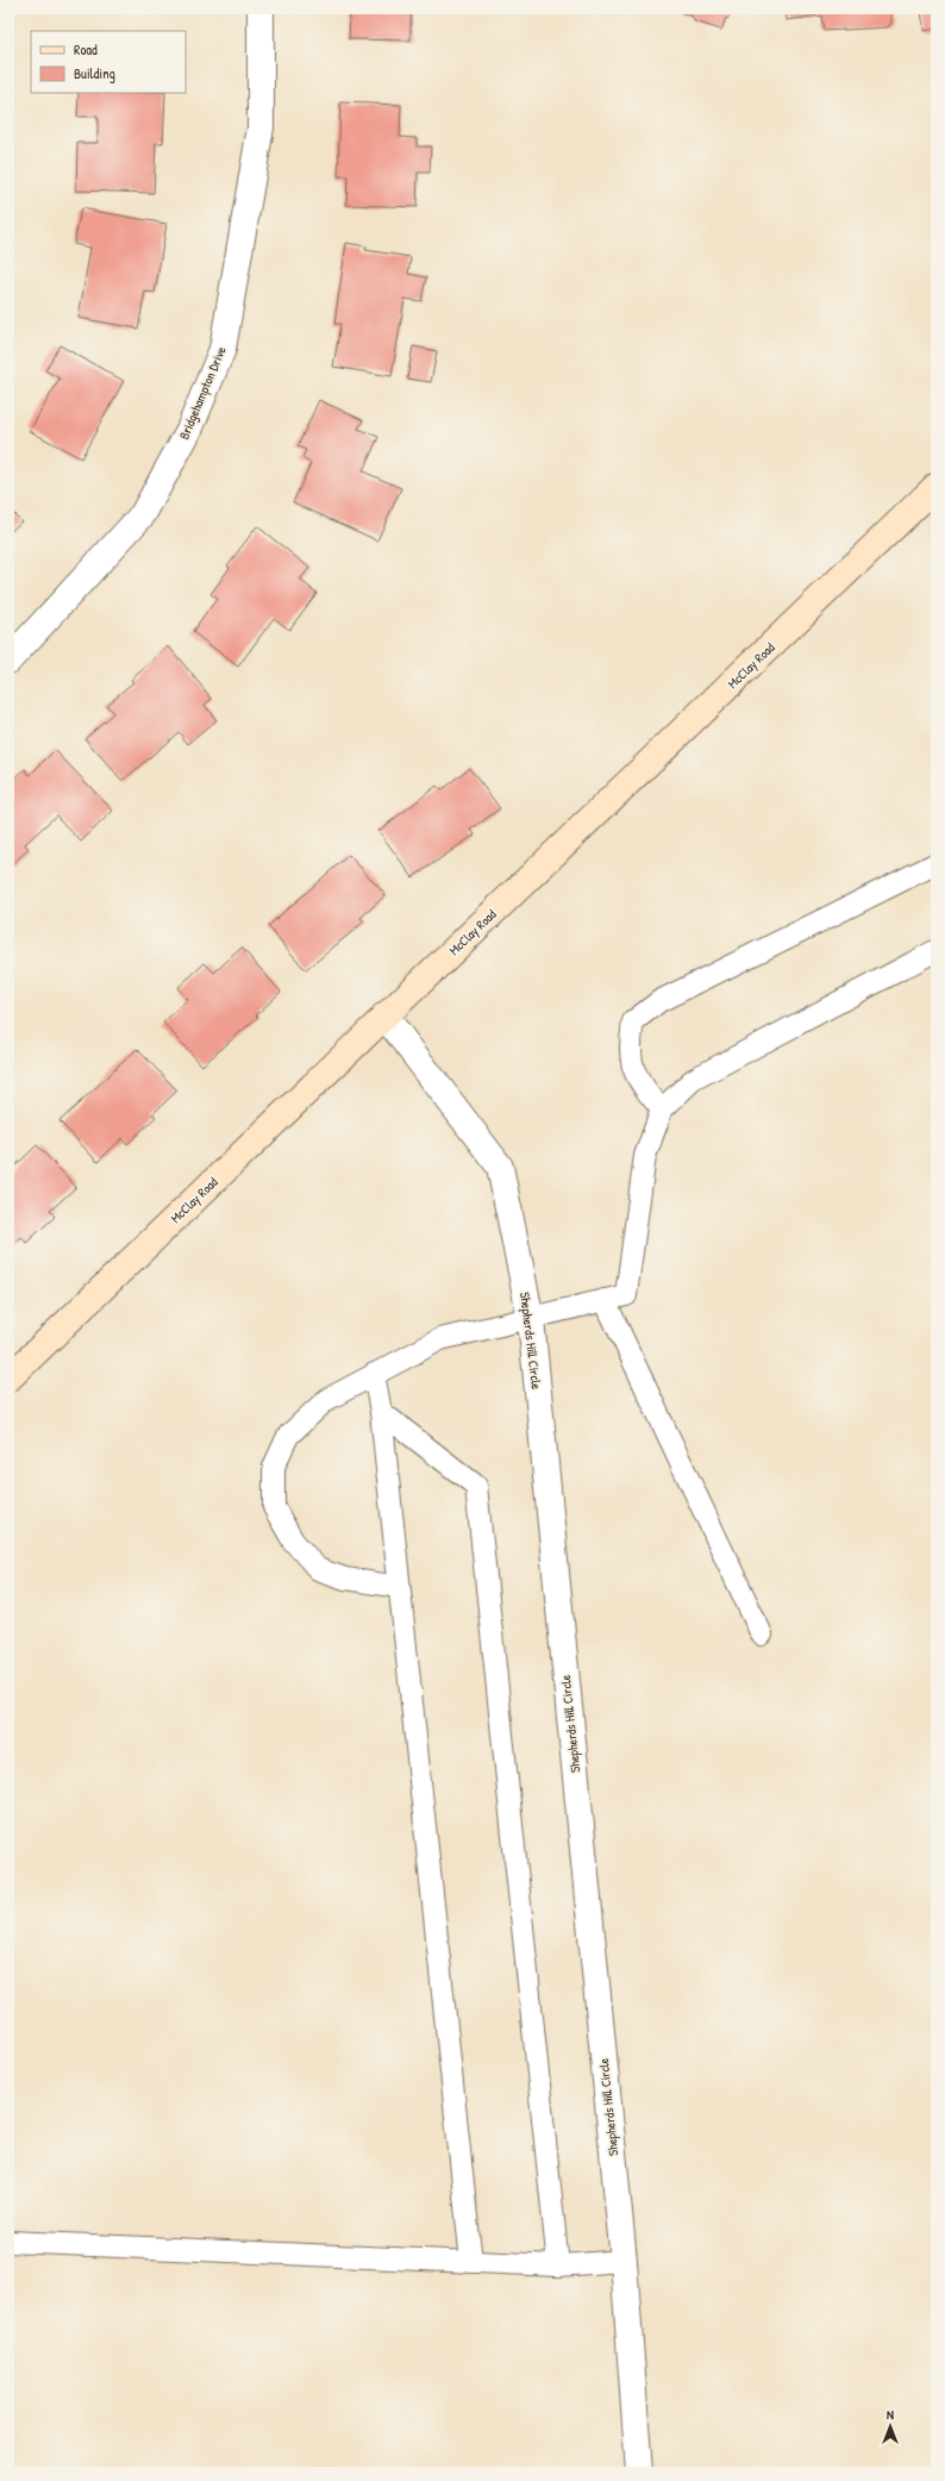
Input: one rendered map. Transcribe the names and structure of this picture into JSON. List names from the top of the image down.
{
  "streets": {
    "main road": ["McClay Road"],
    "street": ["Bridgehampton Drive", "Shepherds Hill Circle"]
  },
  "crossings": [
    ["McClay Road", "Shepherds Hill Circle"]
  ],
  "legend": ["Road", "Building"],
  "north": "top"
}
